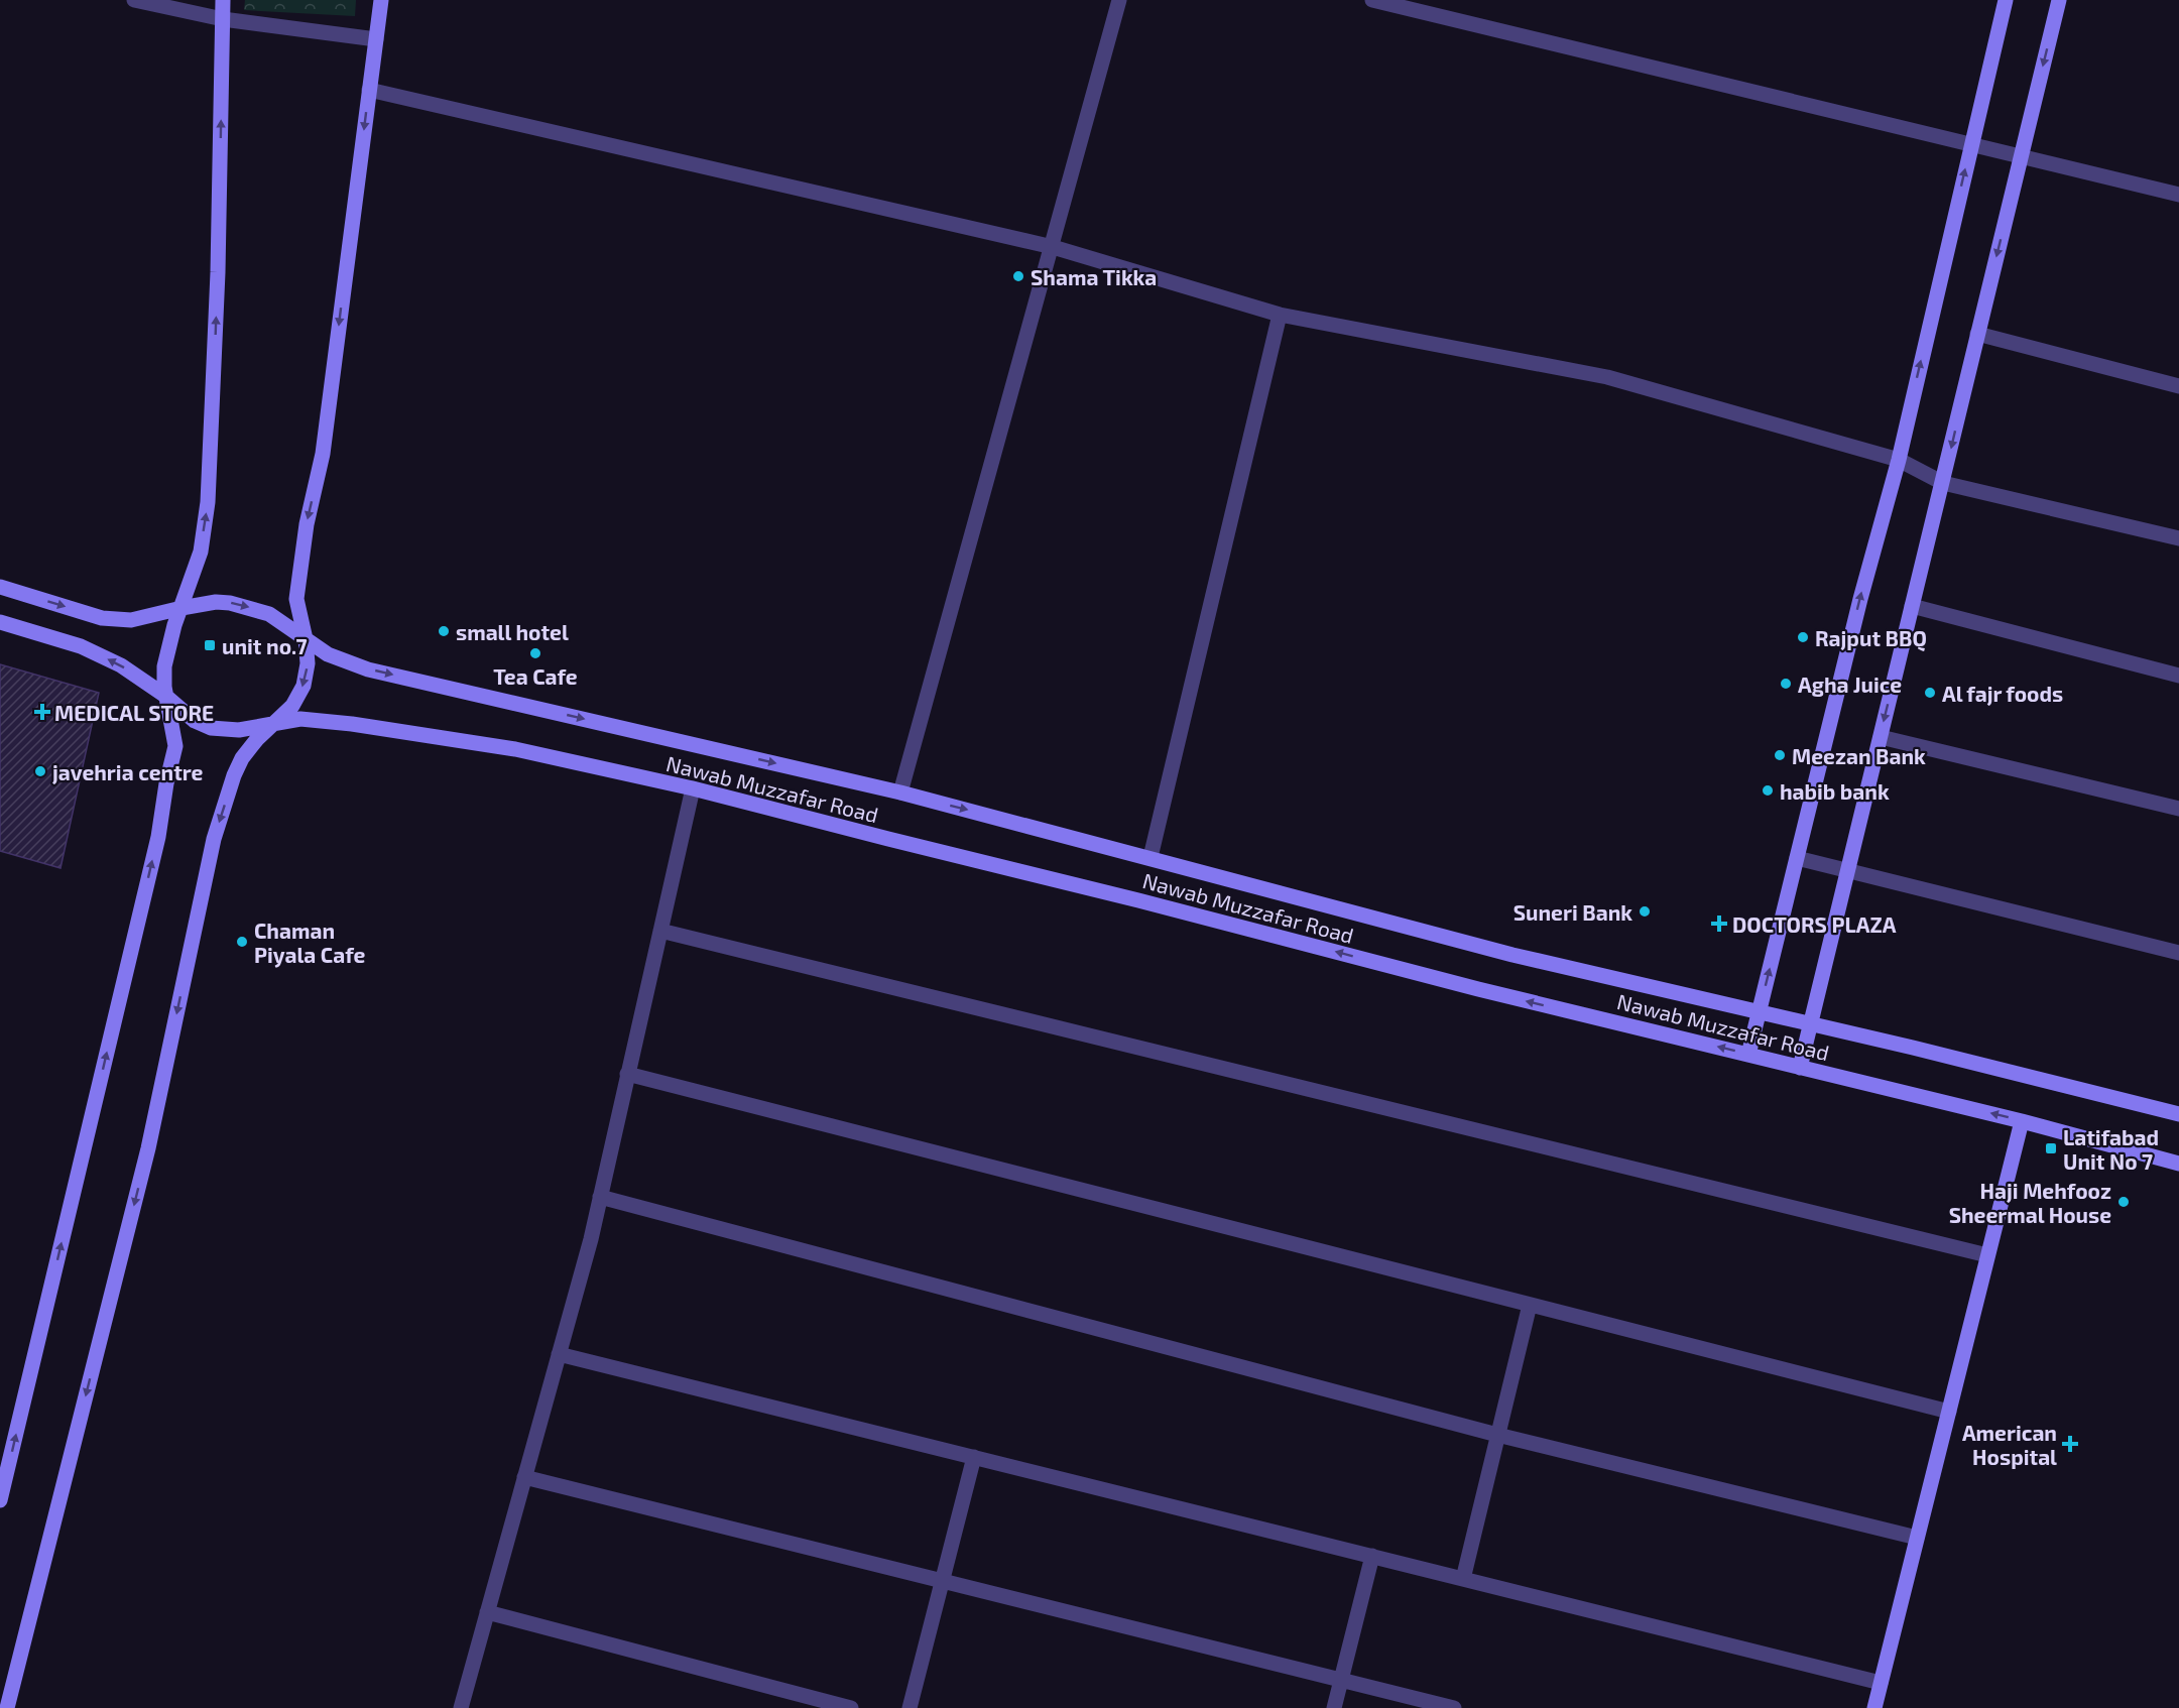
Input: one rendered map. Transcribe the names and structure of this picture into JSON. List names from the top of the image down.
{
  "streets": {
    "street": ["Nawab Muzzafar Road"]
  },
  "places": {
    "other": [
      "Shama Tikka",
      "small hotel",
      "Rajput BBQ",
      "Tea Cafe",
      "Agha Juice",
      "Al fajr foods",
      "Meezan Bank",
      "javehria centre",
      "habib bank",
      "Suneri Bank",
      "Chaman Piyala Cafe",
      "Haji Mehfooz Sheermal House"
    ],
    "transit": ["unit no.7", "Latifabad Unit No 7"],
    "health": ["MEDICAL STORE", "DOCTORS PLAZA", "American Hospital"]
  }
}
